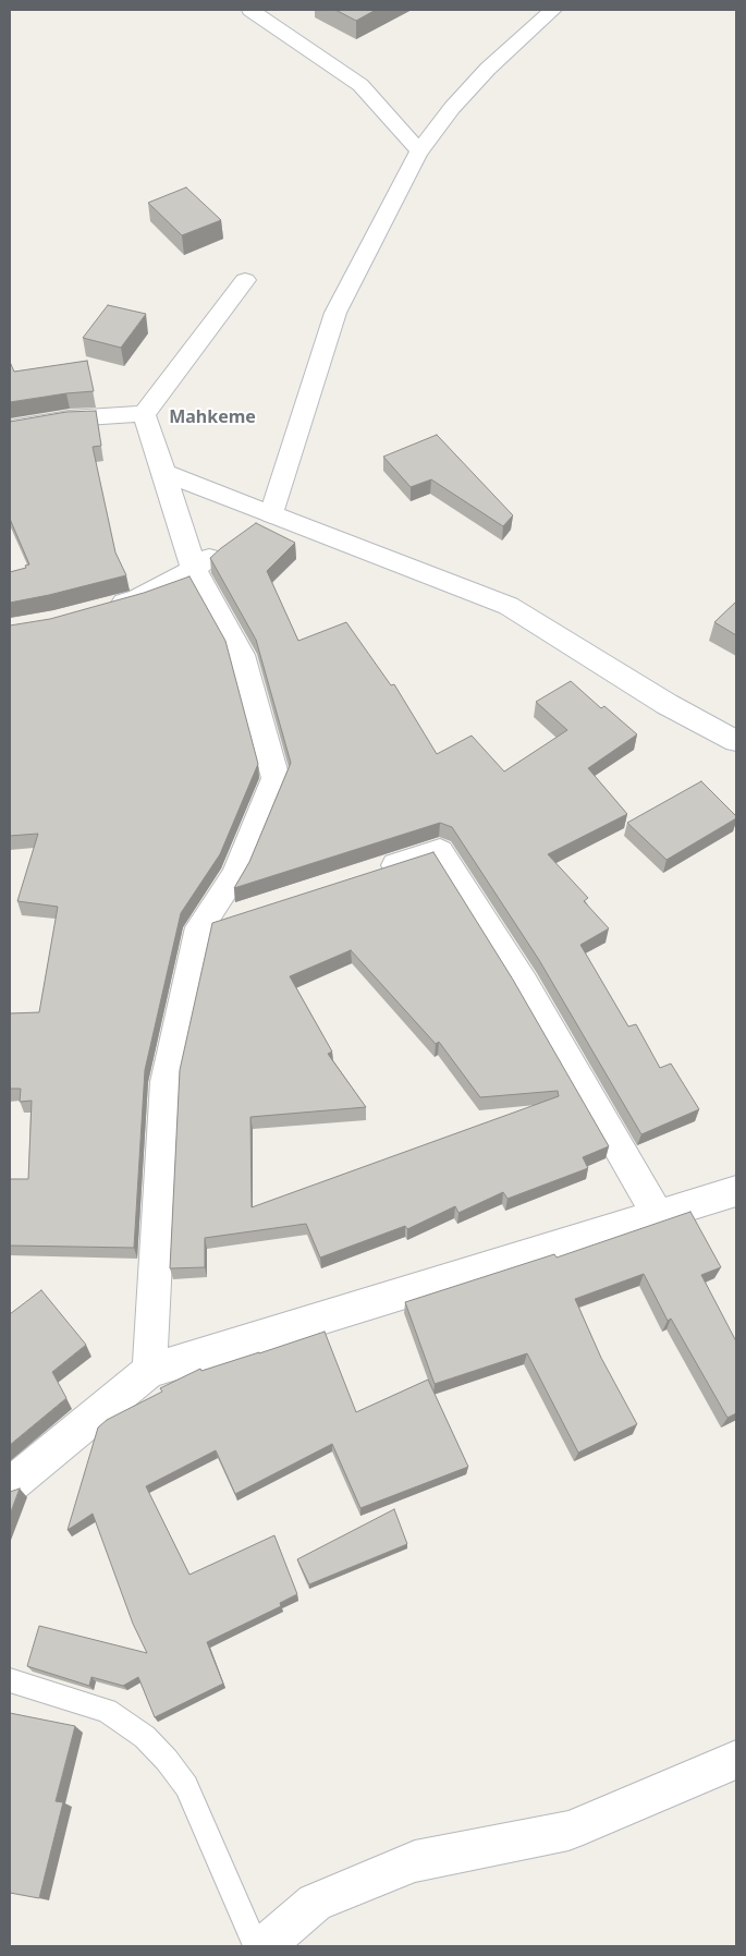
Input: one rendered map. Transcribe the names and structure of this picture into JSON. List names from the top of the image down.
{
  "districts": ["Mahkeme"]
}
